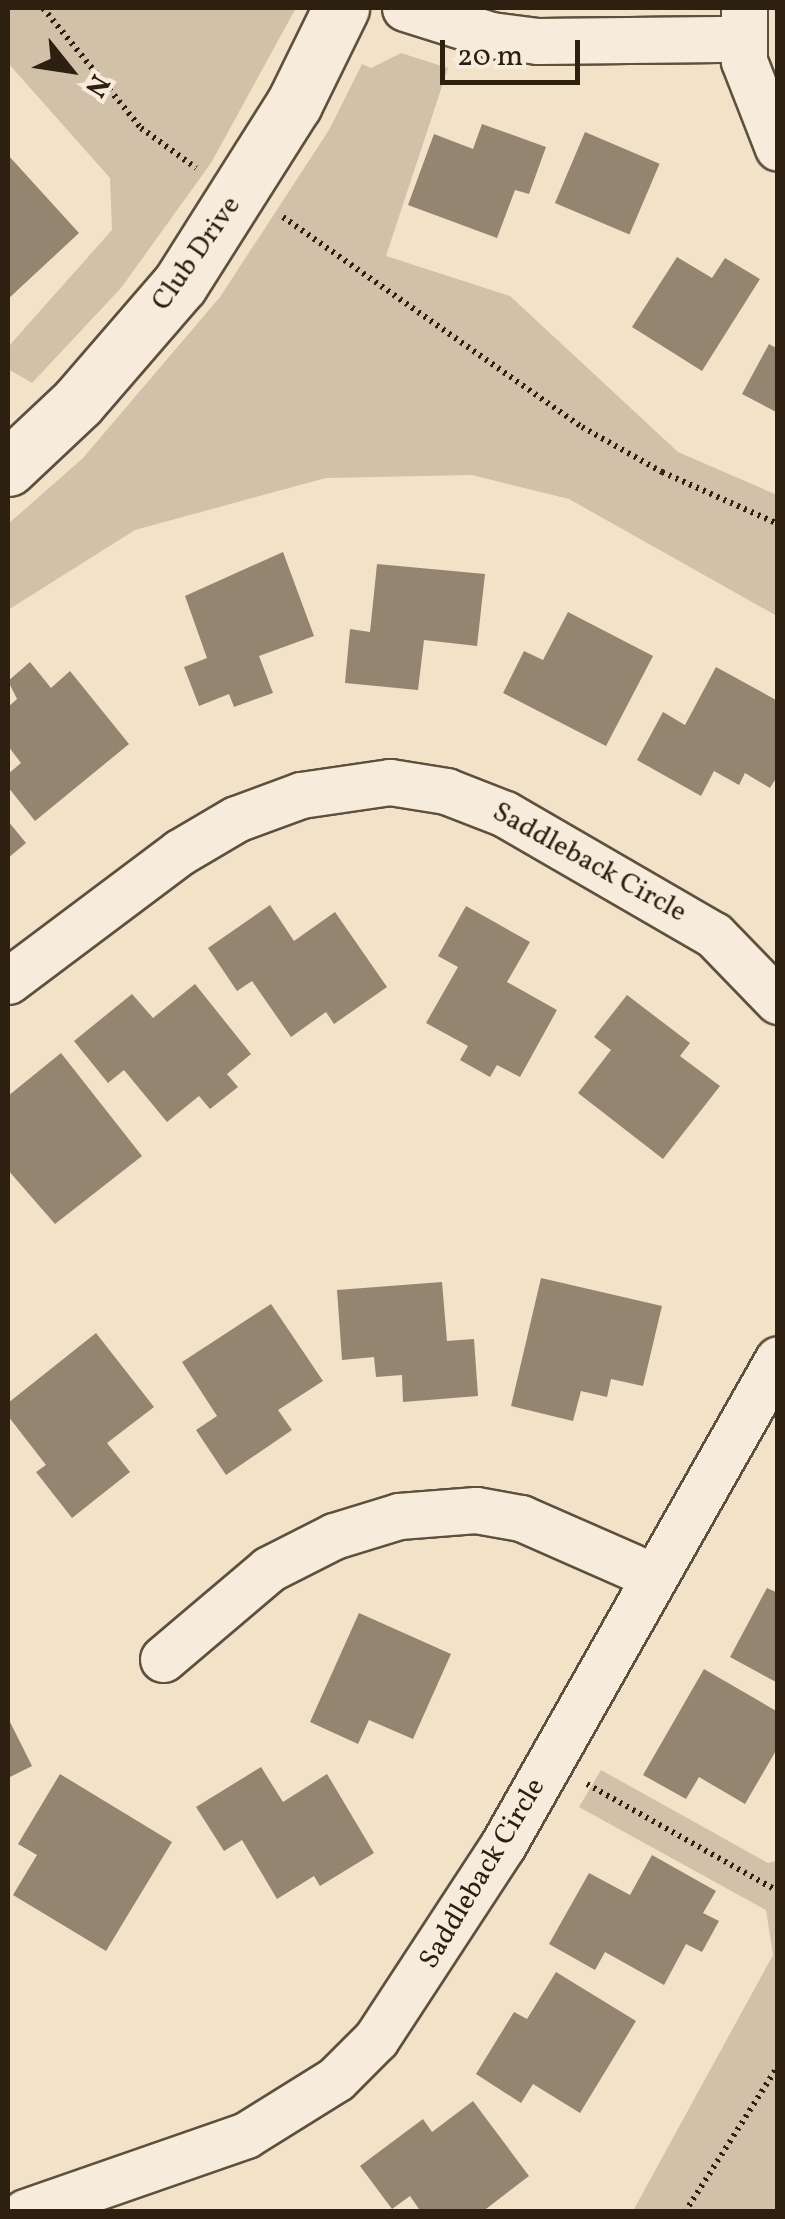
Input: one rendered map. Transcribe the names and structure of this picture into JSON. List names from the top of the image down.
{
  "streets": {
    "street": ["Club Drive", "Saddleback Circle"]
  },
  "scale_bar": "20 m",
  "north": "bottom right"
}
